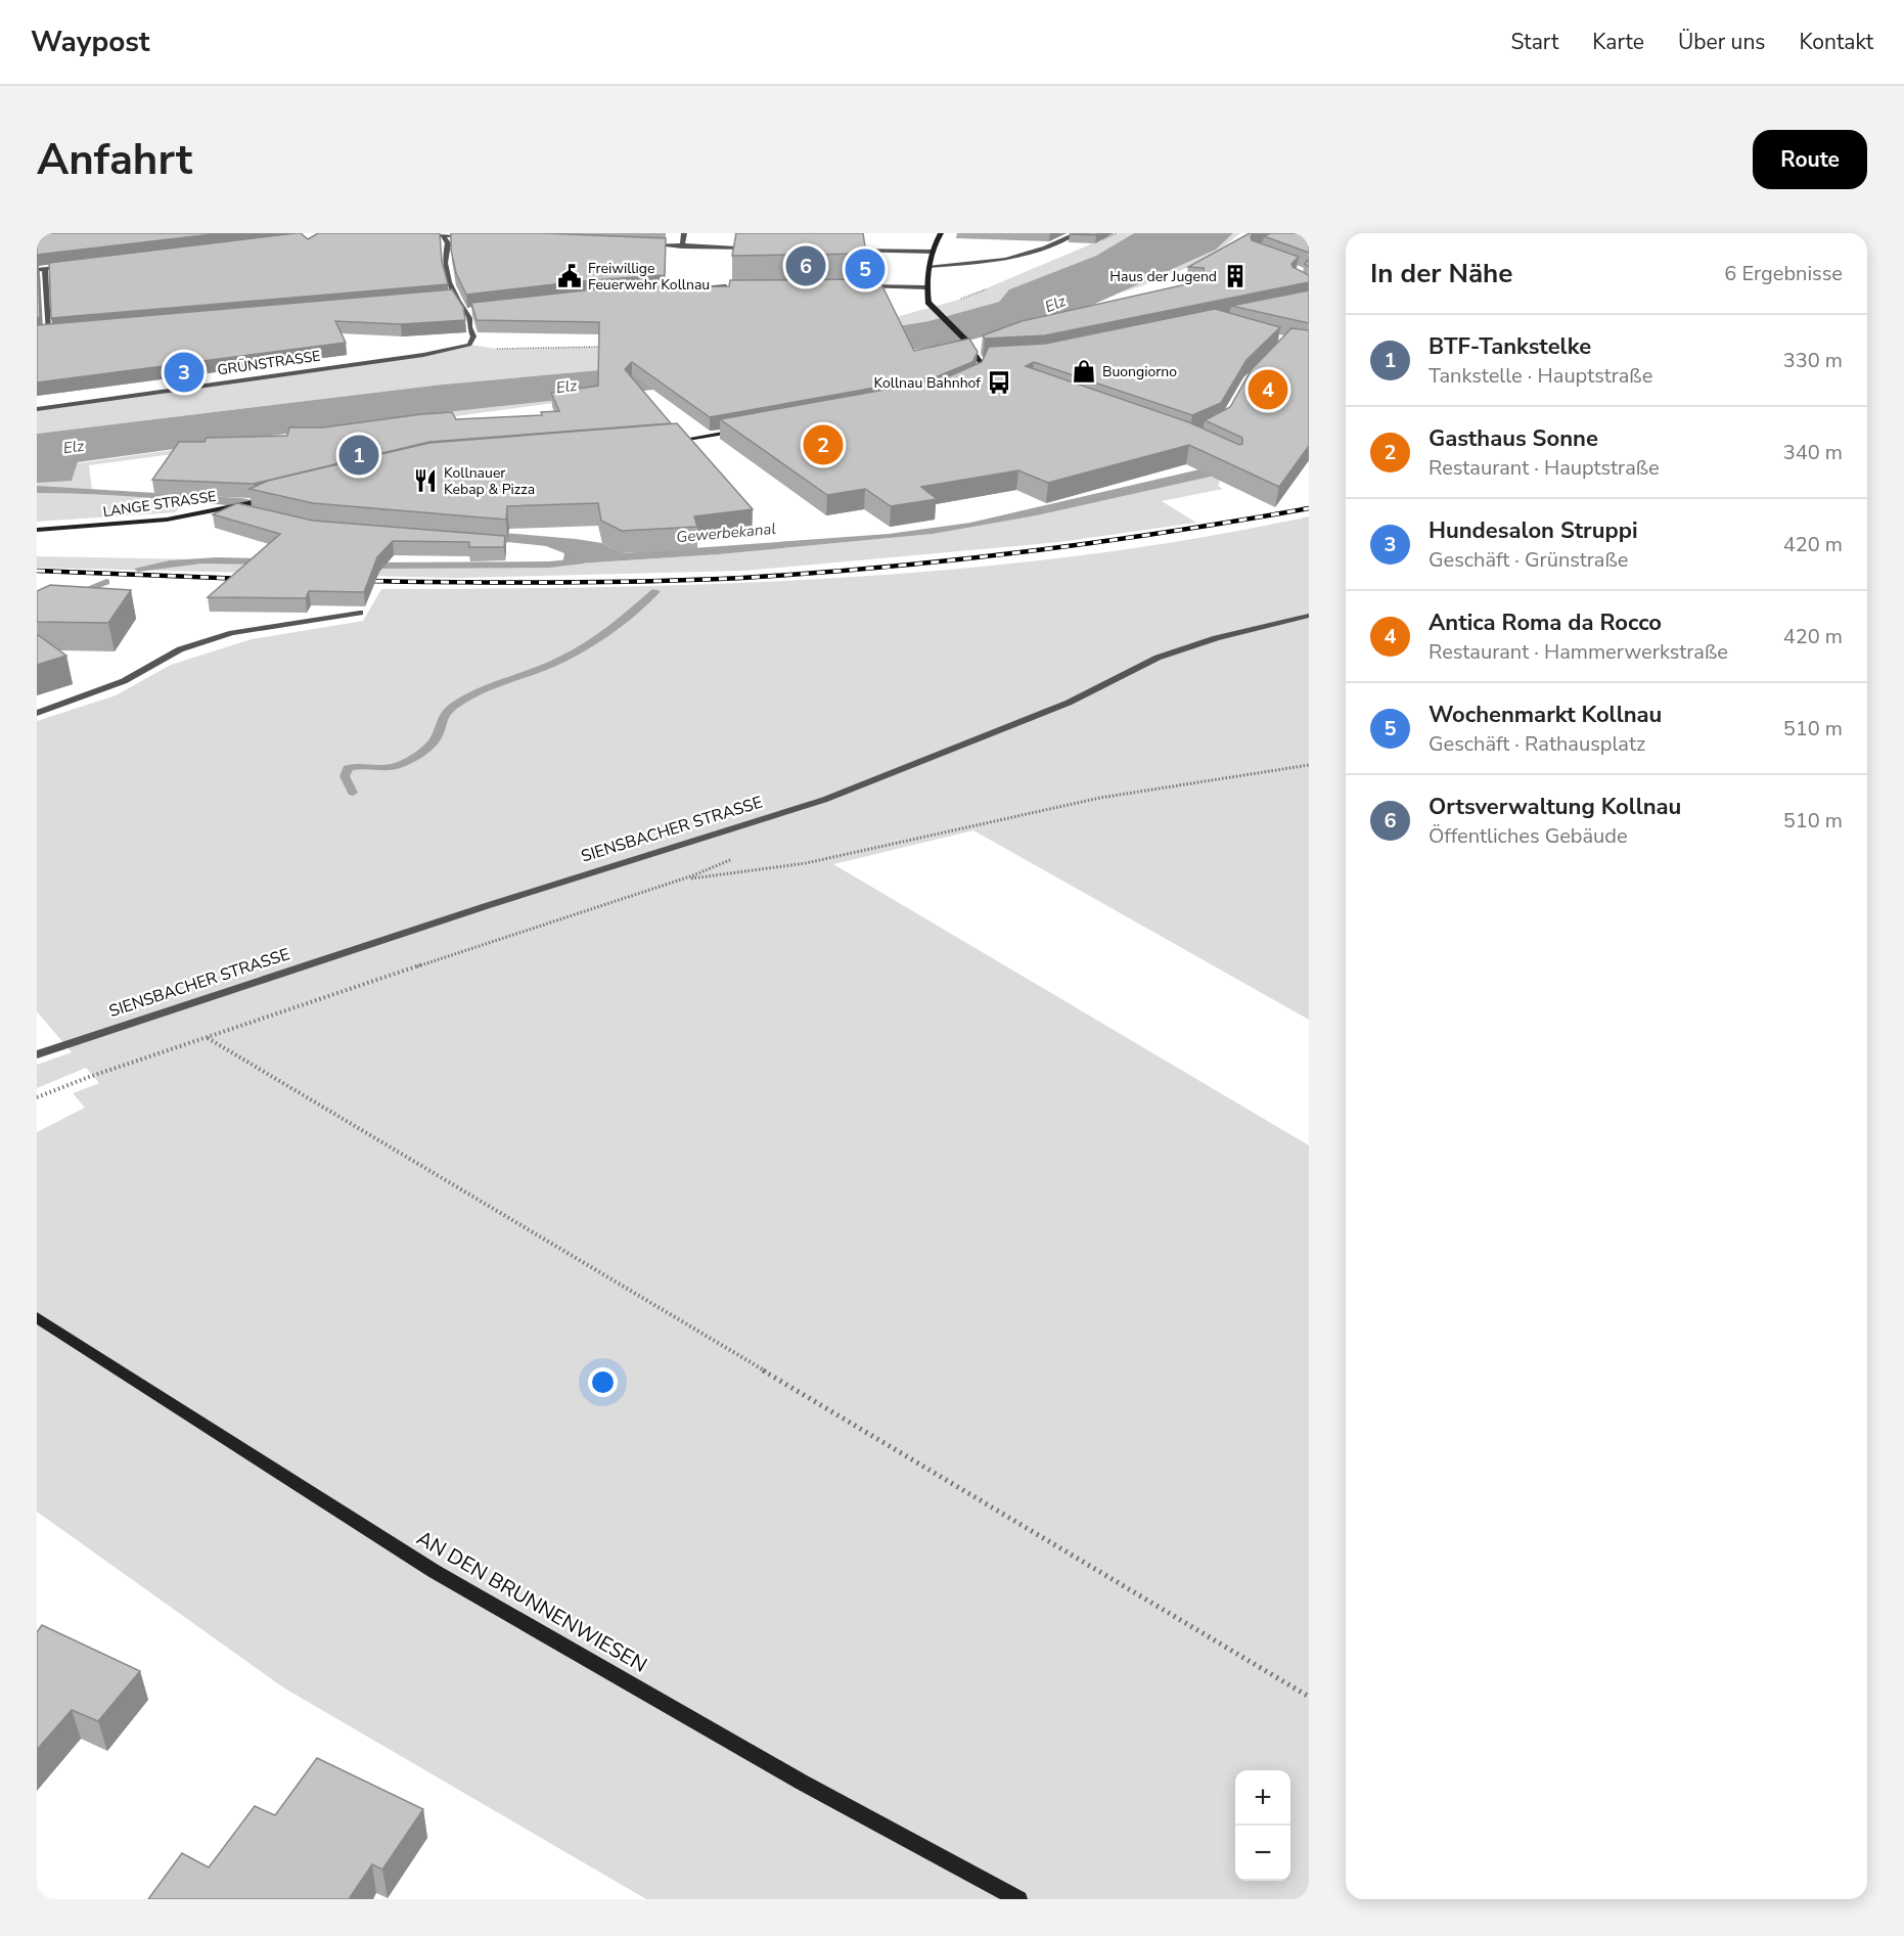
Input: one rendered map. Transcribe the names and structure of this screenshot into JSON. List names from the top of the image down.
{
  "streets": {
    "street": [
      "GRÜNSTRASSE",
      "LANGE STRASSE",
      "SIENSBACHER STRASSE",
      "AN DEN BRUNNENWIESEN"
    ]
  },
  "water": ["Elz", "Gewerbekanal"],
  "places": {
    "public building": ["Freiwillige Feuerwehr Kollnau"],
    "building": ["Haus der Jugend"],
    "shop": ["Buongiorno"],
    "bus stop": ["Kollnau Bahnhof"],
    "restaurant": ["Kollnauer Kebap & Pizza"]
  },
  "page": {
    "header": "Waypost",
    "nav": [
      "Start",
      "Karte",
      "Über uns",
      "Kontakt"
    ],
    "buttons": "Route",
    "title": "Anfahrt",
    "heading": ["In der Nähe", "6 Ergebnisse"],
    "pins": [
      "6",
      "5",
      "3",
      "4",
      "2",
      "1"
    ],
    "list": [
      {
        "mark": "1",
        "name": "BTF-Tankstelke",
        "note": "Tankstelle · Hauptstraße",
        "value": "330 m"
      },
      {
        "mark": "2",
        "name": "Gasthaus Sonne",
        "note": "Restaurant · Hauptstraße",
        "value": "340 m"
      },
      {
        "mark": "3",
        "name": "Hundesalon Struppi",
        "note": "Geschäft · Grünstraße",
        "value": "420 m"
      },
      {
        "mark": "4",
        "name": "Antica Roma da Rocco",
        "note": "Restaurant · Hammerwerkstraße",
        "value": "420 m"
      },
      {
        "mark": "5",
        "name": "Wochenmarkt Kollnau",
        "note": "Geschäft · Rathausplatz",
        "value": "510 m"
      },
      {
        "mark": "6",
        "name": "Ortsverwaltung Kollnau",
        "note": "Öffentliches Gebäude",
        "value": "510 m"
      }
    ],
    "map_buttons": ["+", "−"]
  }
}
